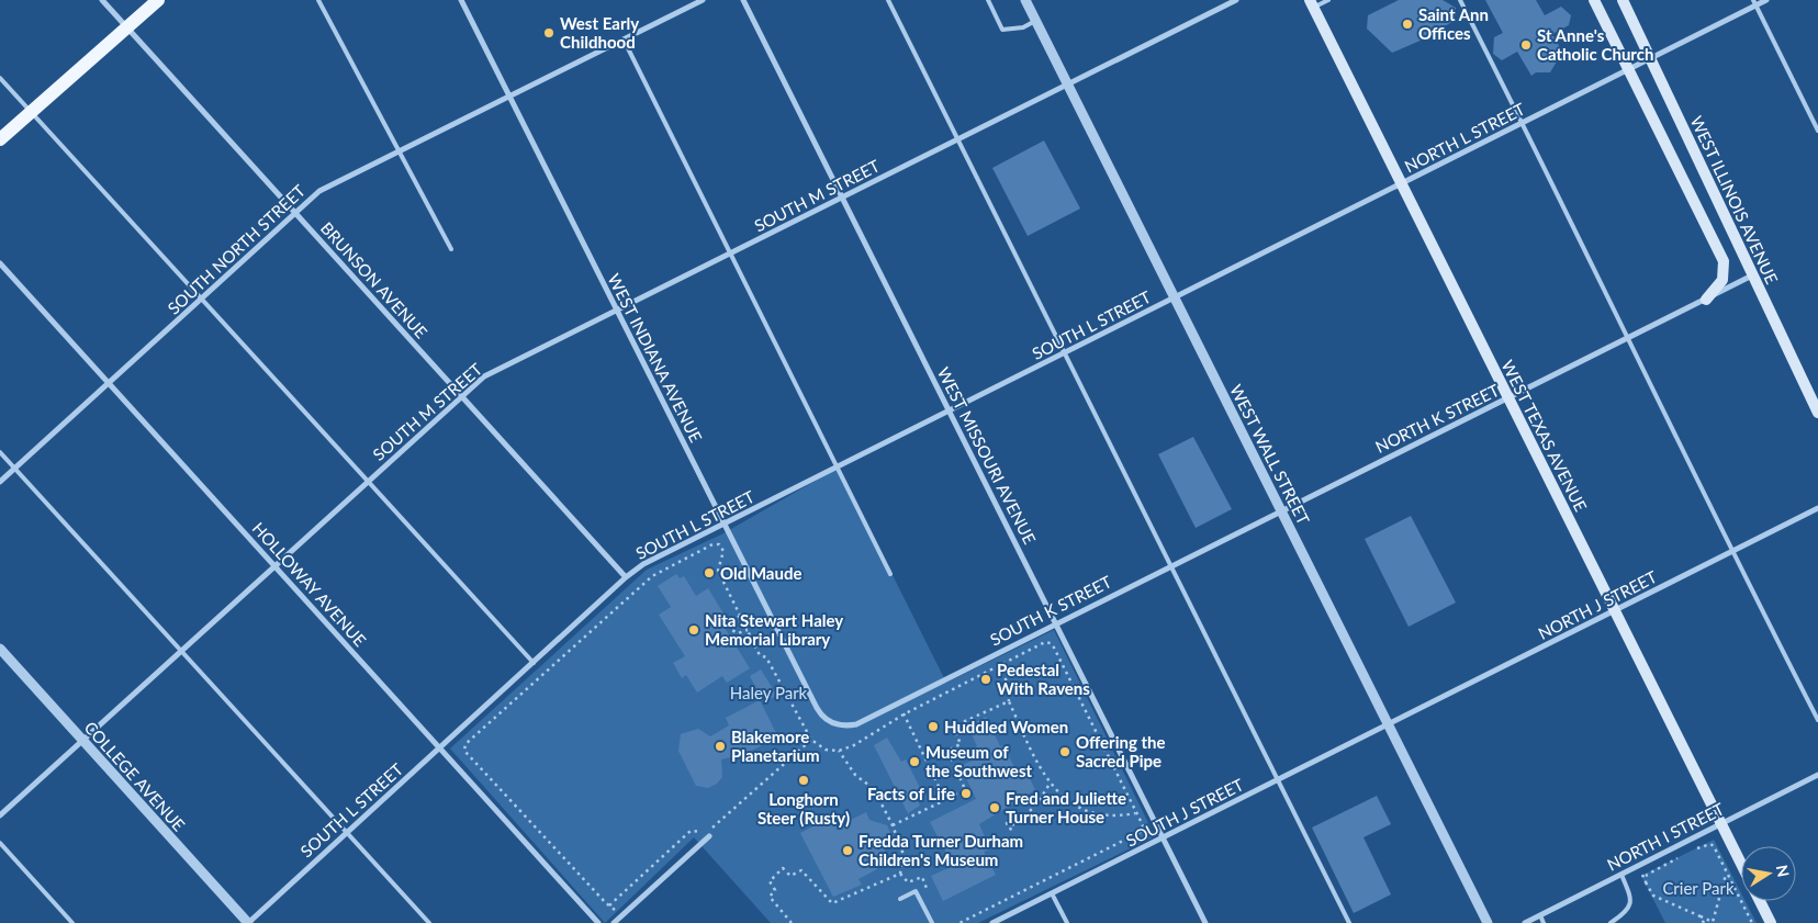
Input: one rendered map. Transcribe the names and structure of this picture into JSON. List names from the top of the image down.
{
  "streets": {
    "main road": ["WEST ILLINOIS AVENUE", "WEST TEXAS AVENUE"],
    "street": [
      "NORTH L STREET",
      "SOUTH M STREET",
      "SOUTH NORTH STREET",
      "BRUNSON AVENUE",
      "SOUTH L STREET",
      "WEST INDIANA AVENUE",
      "NORTH K STREET",
      "WEST WALL STREET",
      "WEST MISSOURI AVENUE",
      "HOLLOWAY AVENUE",
      "NORTH J STREET",
      "SOUTH K STREET",
      "COLLEGE AVENUE",
      "SOUTH J STREET",
      "NORTH I STREET"
    ]
  },
  "crossings": [
    ["NORTH L STREET", "WEST ILLINOIS AVENUE"],
    ["NORTH L STREET", "SOUTH L STREET"],
    ["NORTH L STREET", "WEST TEXAS AVENUE"],
    ["NORTH L STREET", "WEST WALL STREET"],
    ["SOUTH M STREET", "BRUNSON AVENUE"],
    ["SOUTH M STREET", "WEST INDIANA AVENUE"],
    ["SOUTH M STREET", "WEST WALL STREET"],
    ["SOUTH M STREET", "WEST MISSOURI AVENUE"],
    ["SOUTH M STREET", "HOLLOWAY AVENUE"],
    ["SOUTH M STREET", "COLLEGE AVENUE"],
    ["WEST ILLINOIS AVENUE", "NORTH K STREET"],
    ["SOUTH NORTH STREET", "BRUNSON AVENUE"],
    ["SOUTH NORTH STREET", "WEST INDIANA AVENUE"],
    ["SOUTH NORTH STREET", "HOLLOWAY AVENUE"],
    ["BRUNSON AVENUE", "SOUTH L STREET"],
    ["SOUTH L STREET", "WEST INDIANA AVENUE"],
    ["SOUTH L STREET", "WEST WALL STREET"],
    ["SOUTH L STREET", "WEST MISSOURI AVENUE"],
    ["SOUTH L STREET", "HOLLOWAY AVENUE"],
    ["SOUTH L STREET", "COLLEGE AVENUE"],
    ["WEST INDIANA AVENUE", "SOUTH K STREET"],
    ["NORTH K STREET", "WEST TEXAS AVENUE"],
    ["NORTH K STREET", "WEST WALL STREET"],
    ["NORTH K STREET", "SOUTH K STREET"],
    ["WEST TEXAS AVENUE", "NORTH J STREET"],
    ["WEST TEXAS AVENUE", "NORTH I STREET"],
    ["WEST WALL STREET", "NORTH J STREET"],
    ["WEST WALL STREET", "SOUTH K STREET"],
    ["WEST WALL STREET", "SOUTH J STREET"],
    ["WEST MISSOURI AVENUE", "SOUTH K STREET"],
    ["WEST MISSOURI AVENUE", "SOUTH J STREET"],
    ["NORTH J STREET", "SOUTH J STREET"]
  ],
  "parks": ["Haley Park", "Crier Park"],
  "places": [
    "Saint Ann Offices",
    "West Early Childhood",
    "St Anne's Catholic Church",
    "Old Maude",
    "Nita Stewart Haley Memorial Library",
    "Pedestal With Ravens",
    "Huddled Women",
    "Blakemore Planetarium",
    "Offering the Sacred Pipe",
    "Museum of the Southwest",
    "Longhorn Steer (Rusty)",
    "Facts of Life",
    "Fred and Juliette Turner House",
    "Fredda Turner Durham Children's Museum"
  ],
  "north": "right"
}
